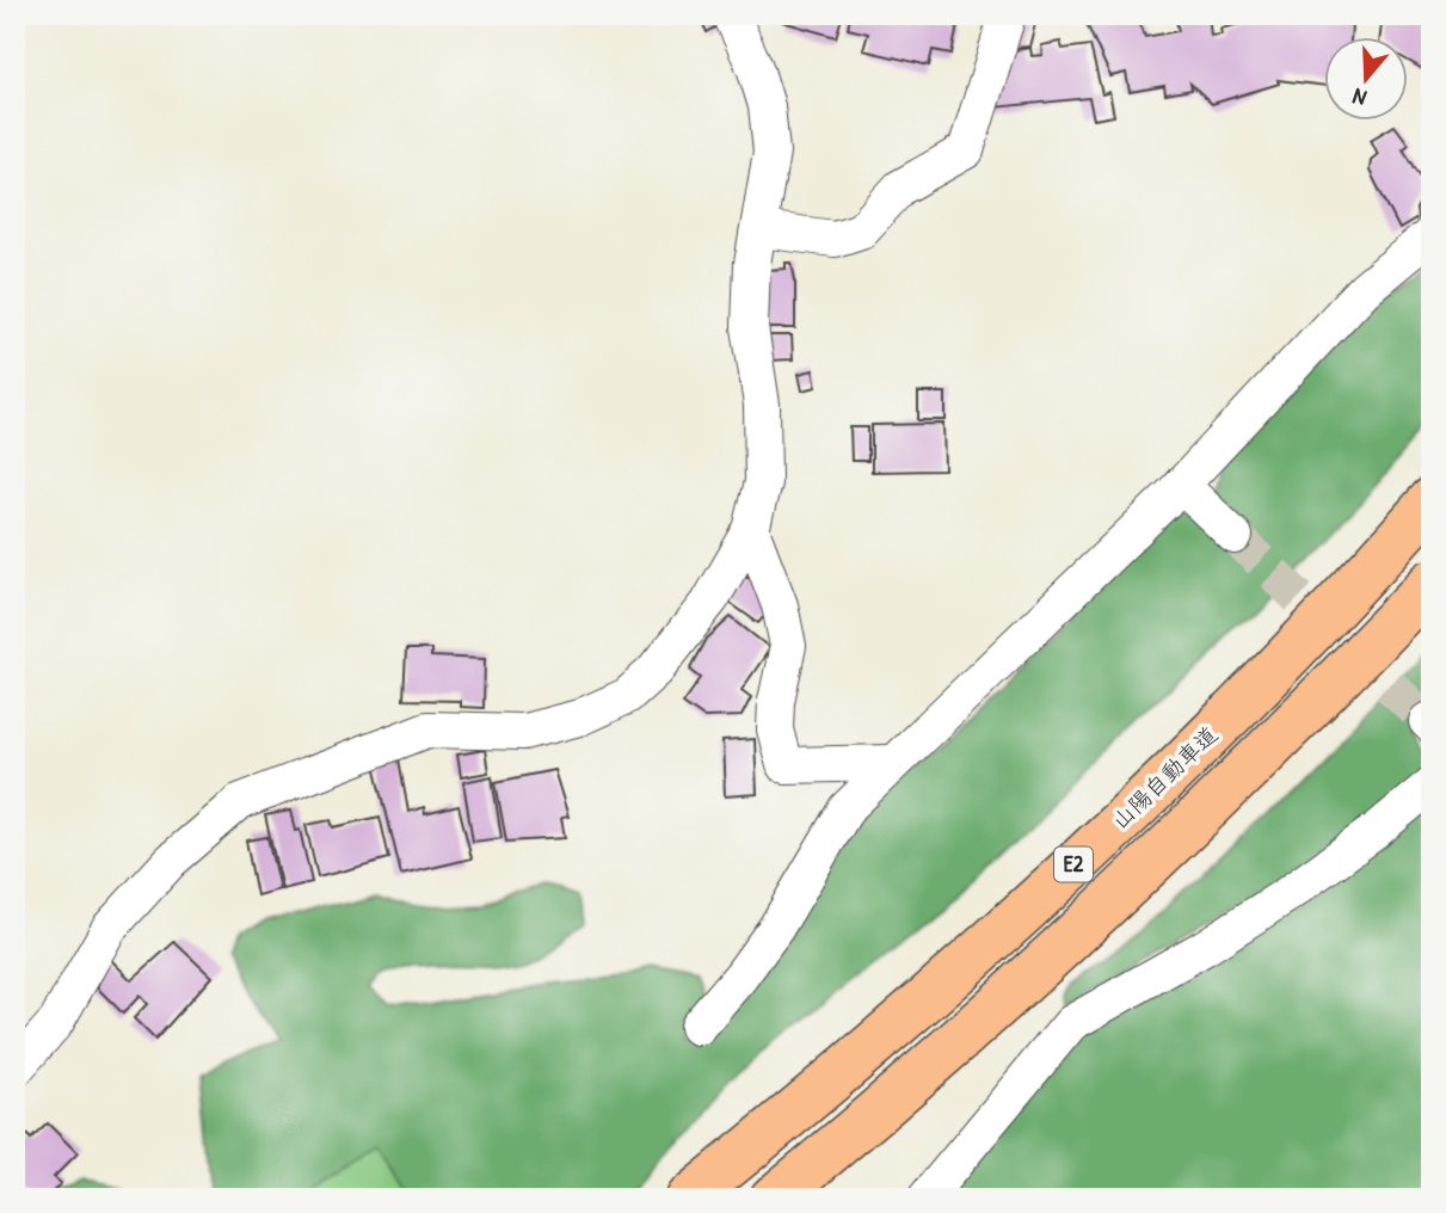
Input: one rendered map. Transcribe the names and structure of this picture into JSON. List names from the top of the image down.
{
  "streets": {
    "highway": ["山陽自動車道", "E2"]
  },
  "north": "bottom"
}
